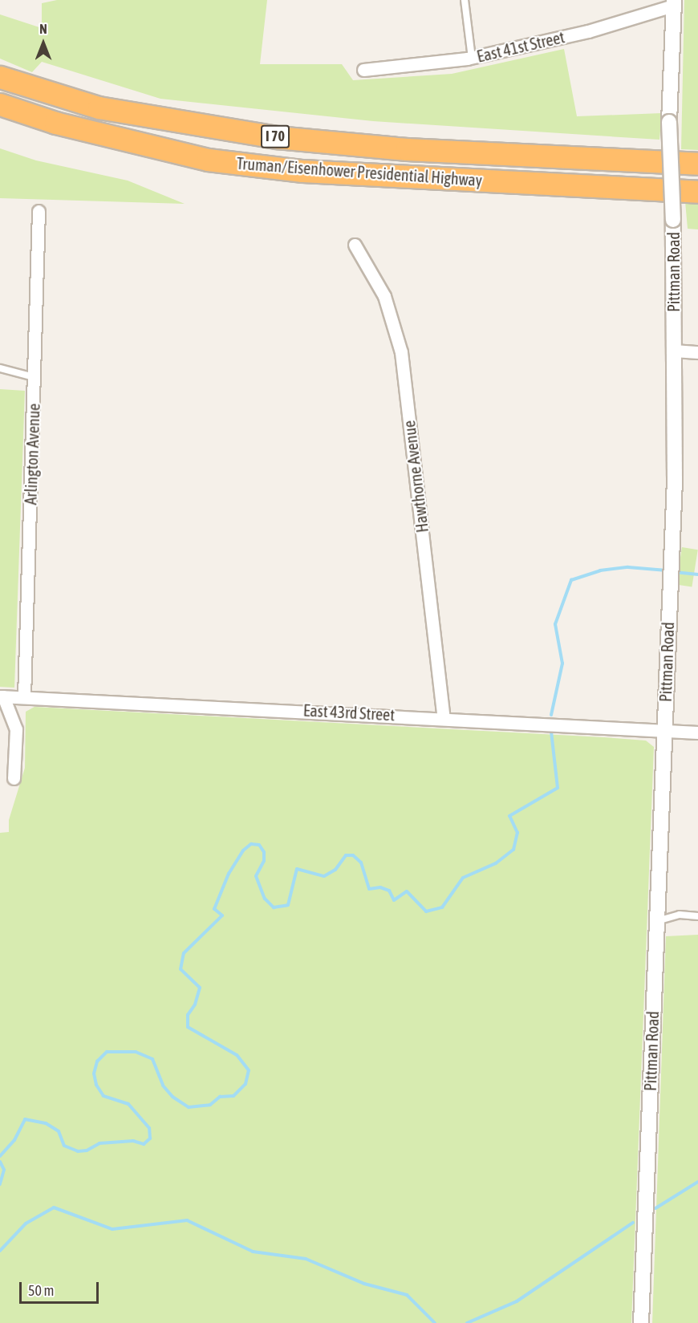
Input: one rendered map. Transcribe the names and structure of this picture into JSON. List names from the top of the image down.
{
  "streets": {
    "highway": ["I 70", "Truman/Eisenhower Presidential Highway"],
    "street": [
      "East 41st Street",
      "Pittman Road",
      "Arlington Avenue",
      "Hawthorne Avenue",
      "East 43rd Street"
    ]
  },
  "crossings": [
    ["East 41st Street", "Pittman Road"],
    ["Pittman Road", "East 43rd Street"],
    ["Arlington Avenue", "East 43rd Street"],
    ["Hawthorne Avenue", "East 43rd Street"]
  ],
  "scale_bar": "50 m",
  "north": "top"
}
